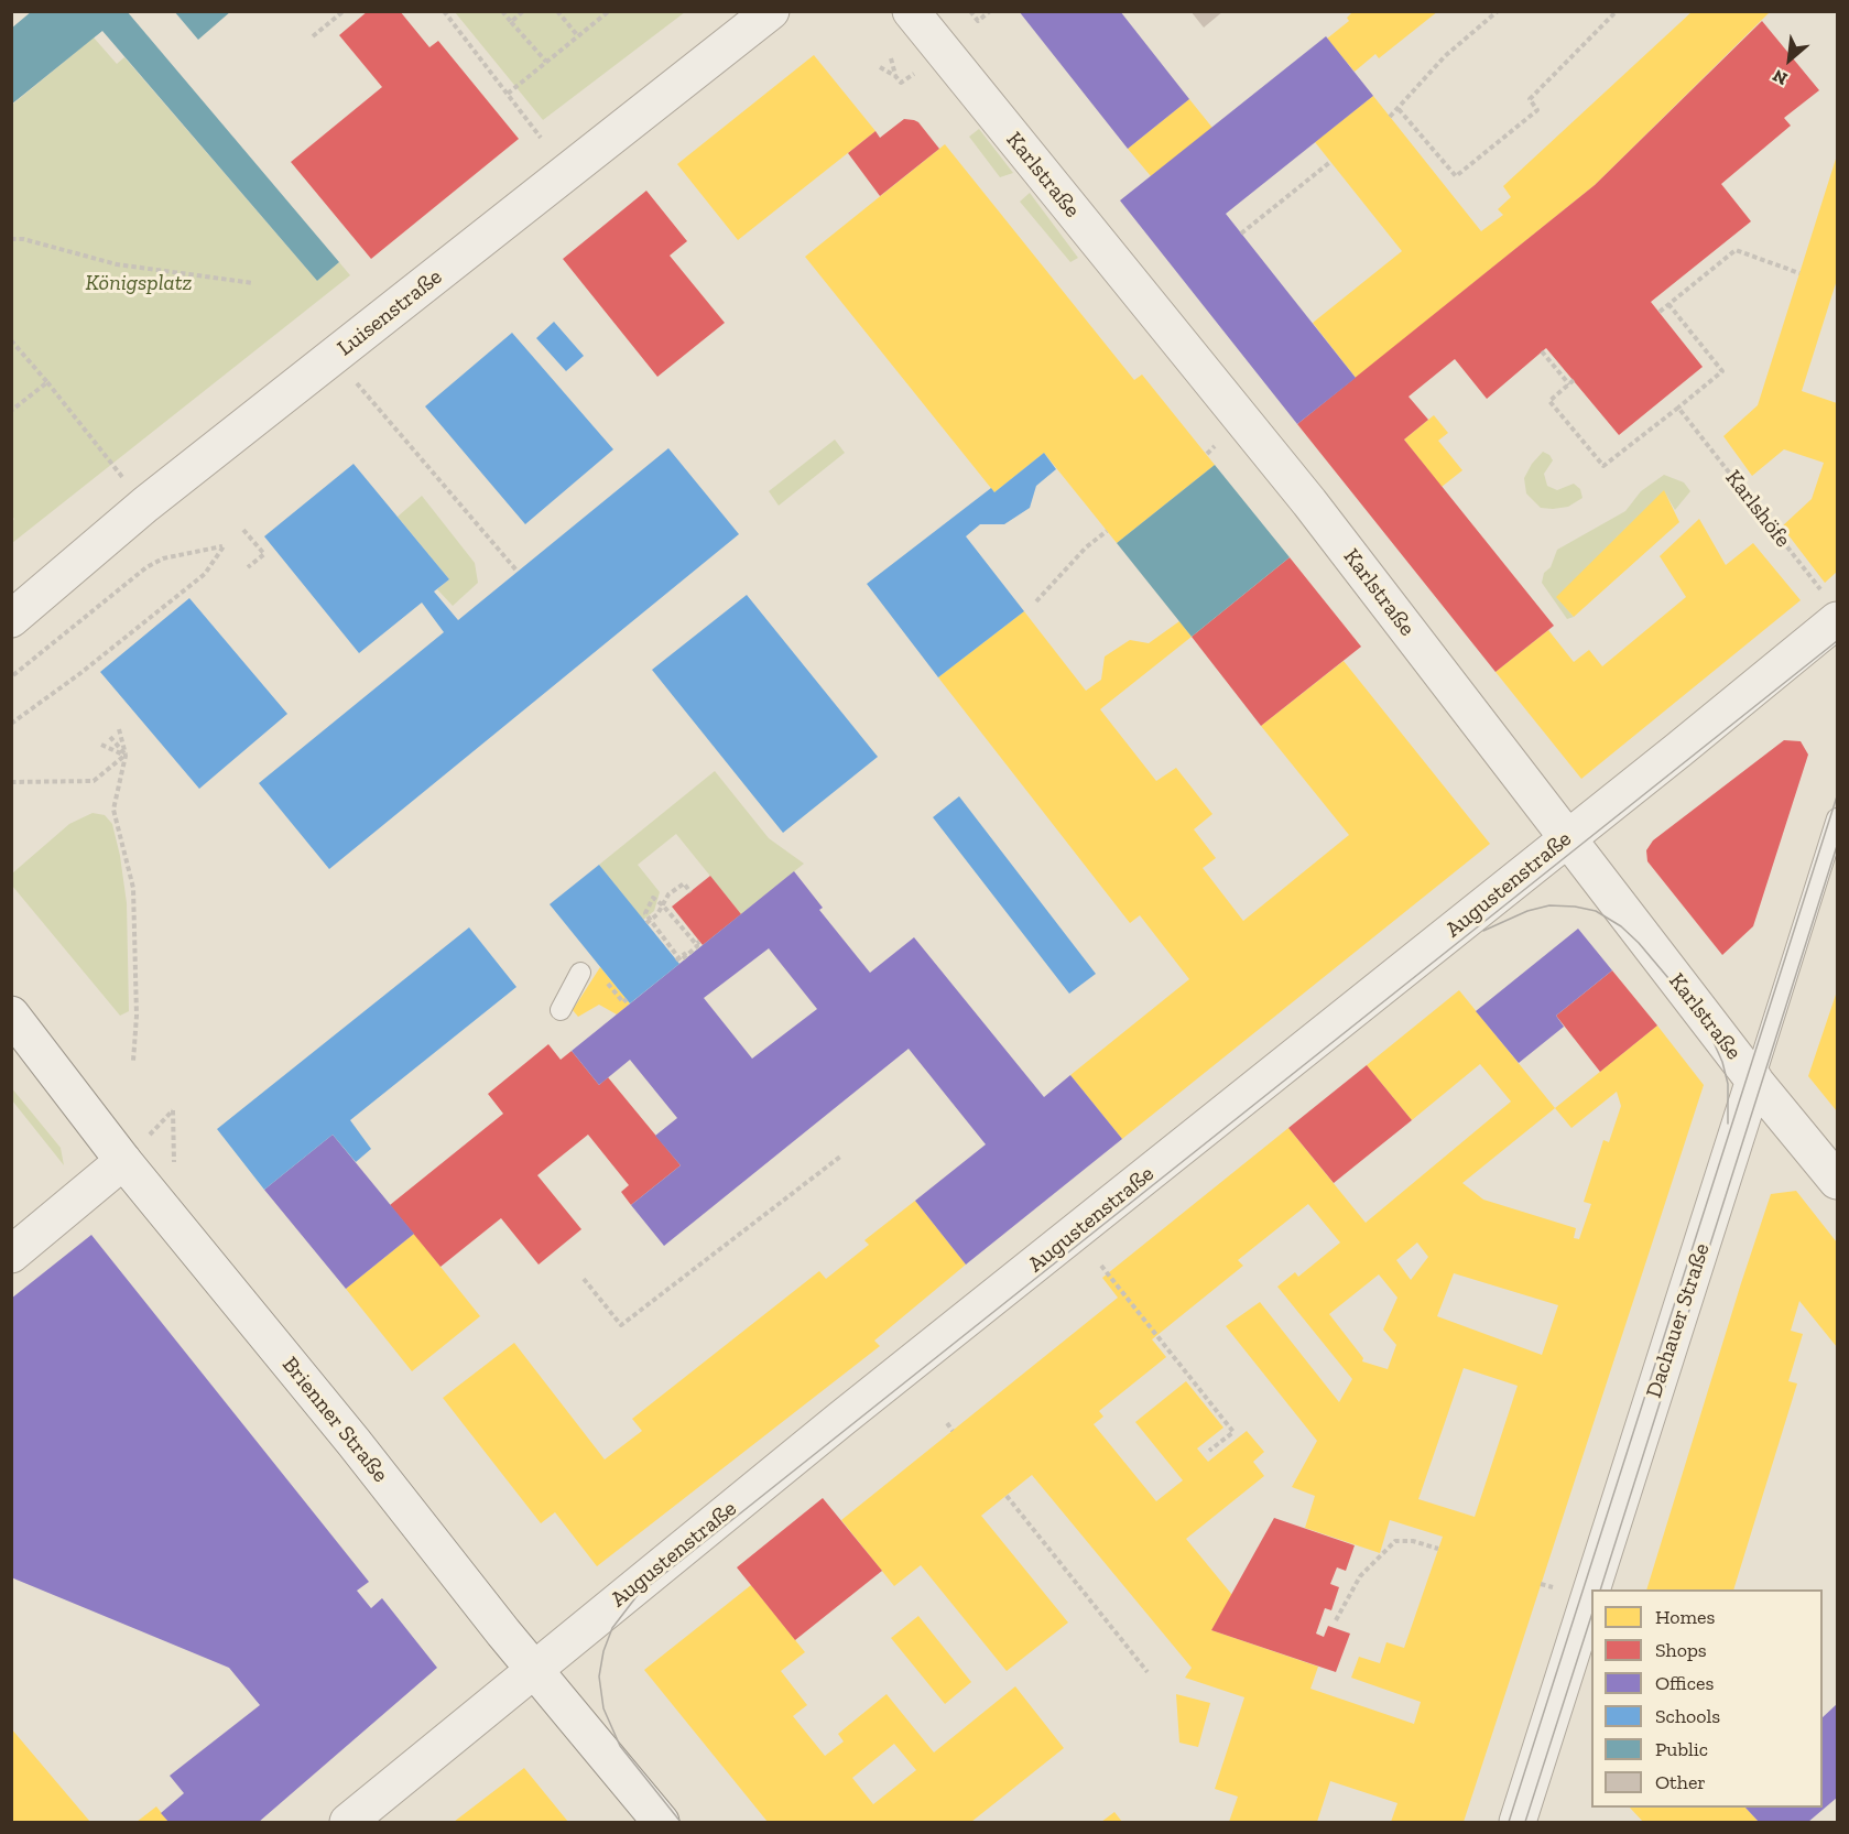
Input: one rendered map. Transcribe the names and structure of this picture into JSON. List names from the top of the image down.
{
  "streets": {
    "street": [
      "Karlstraße",
      "Luisenstraße",
      "Augustenstraße",
      "Dachauer Straße",
      "Brienner Straße"
    ],
    "path": ["Karlshöfe"]
  },
  "crossings": [
    ["Karlstraße", "Augustenstraße"],
    ["Karlstraße", "Dachauer Straße"],
    ["Karlshöfe", "Augustenstraße"],
    ["Augustenstraße", "Brienner Straße"]
  ],
  "parks": ["Königsplatz"],
  "legend": [
    "Homes",
    "Shops",
    "Offices",
    "Schools",
    "Public",
    "Other"
  ],
  "north": "bottom left"
}
